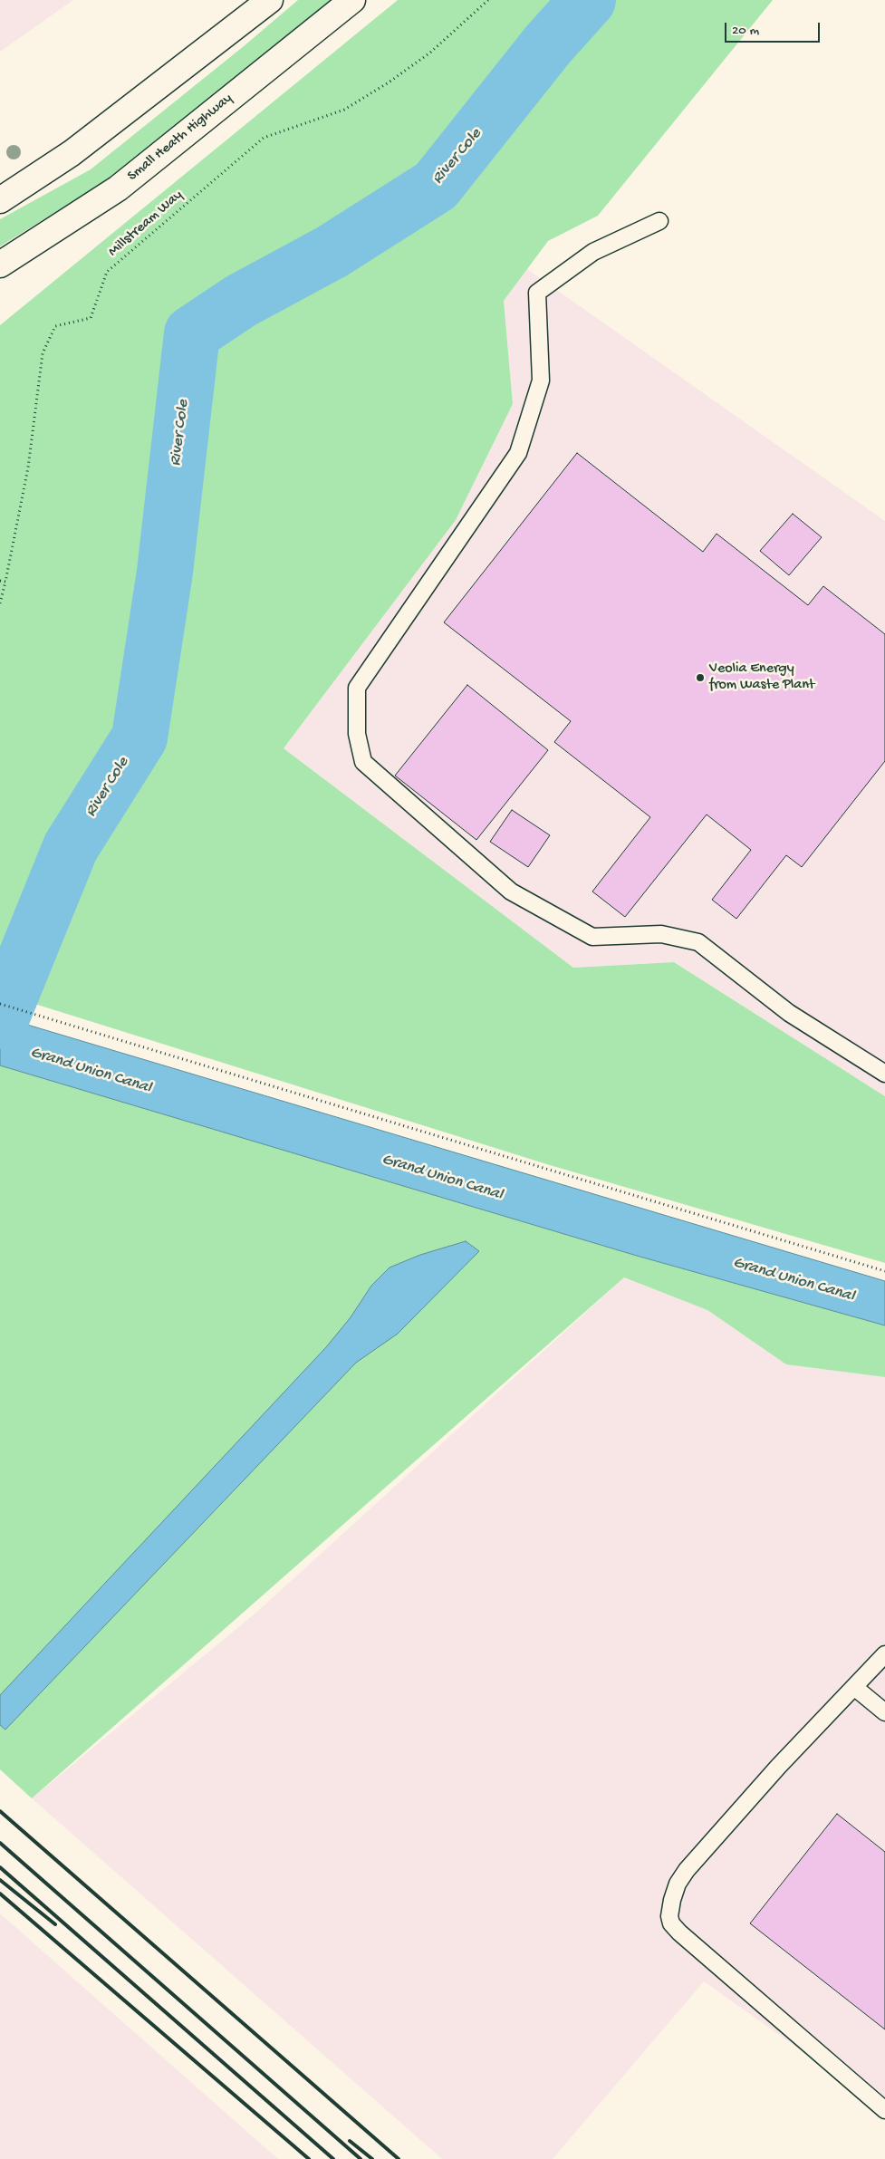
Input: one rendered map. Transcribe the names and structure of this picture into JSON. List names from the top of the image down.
{
  "streets": {
    "highway": ["Small Heath Highway"],
    "path": ["Millstream Way"]
  },
  "water": ["River Cole", "Grand Union Canal"],
  "places": ["Veolia Energy from Waste Plant"],
  "scale_bar": "20 m"
}
